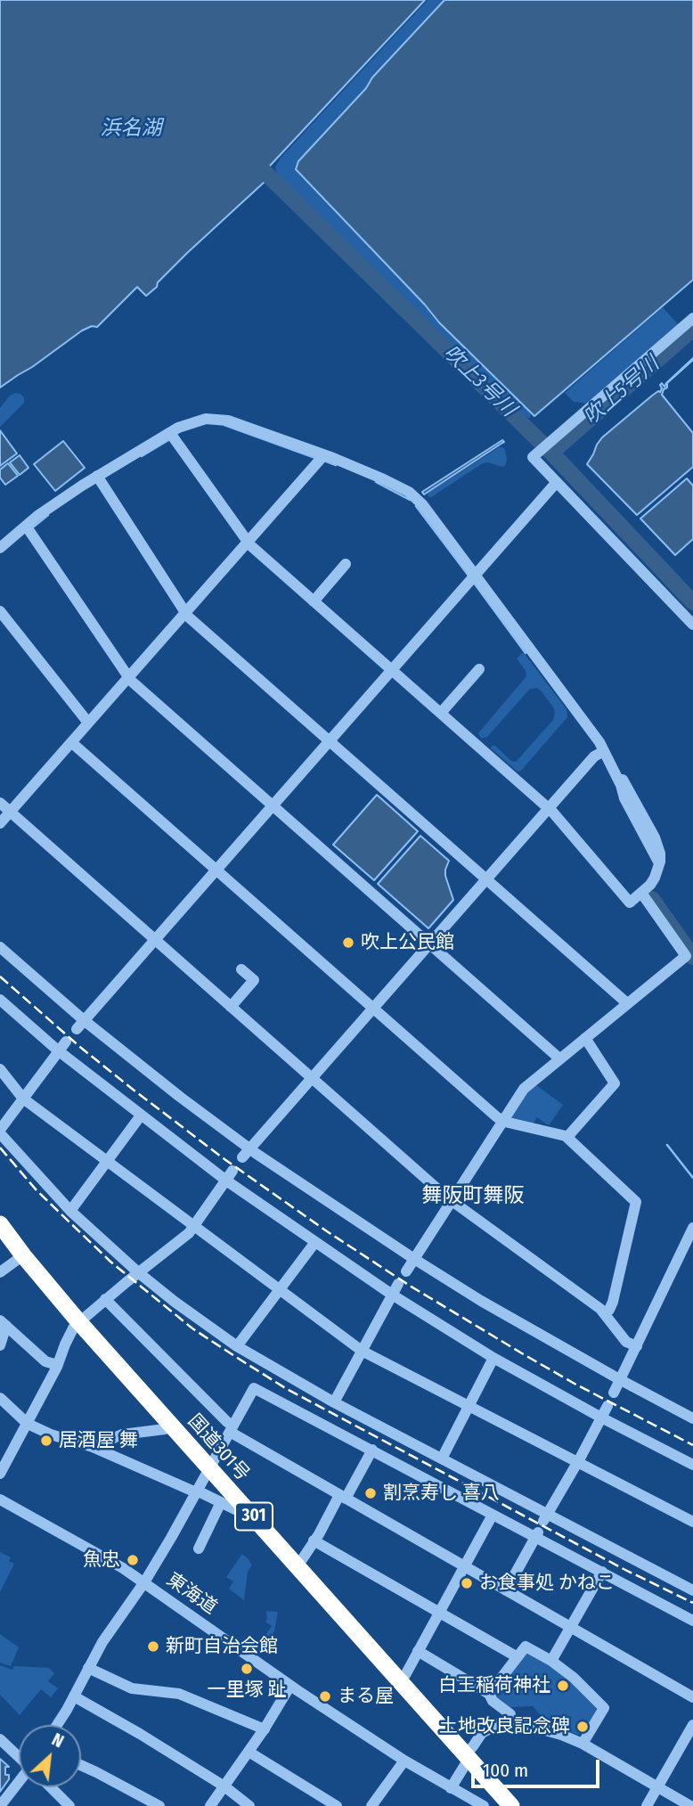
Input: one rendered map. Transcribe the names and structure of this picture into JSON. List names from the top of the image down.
{
  "streets": {
    "highway": ["国道301号", "301"],
    "street": ["東海道"]
  },
  "districts": ["舞阪町舞阪"],
  "water": ["浜名湖", "吹上3号川", "吹上5号川"],
  "places": [
    "吹上公民館",
    "居酒屋 舞",
    "割烹寿し 喜八",
    "魚忠",
    "お食事処 かねこ",
    "新町自治会館",
    "一里塚 趾",
    "白王稲荷神社",
    "まる屋",
    "土地改良記念碑"
  ],
  "scale_bar": "100 m",
  "north": "top right"
}
